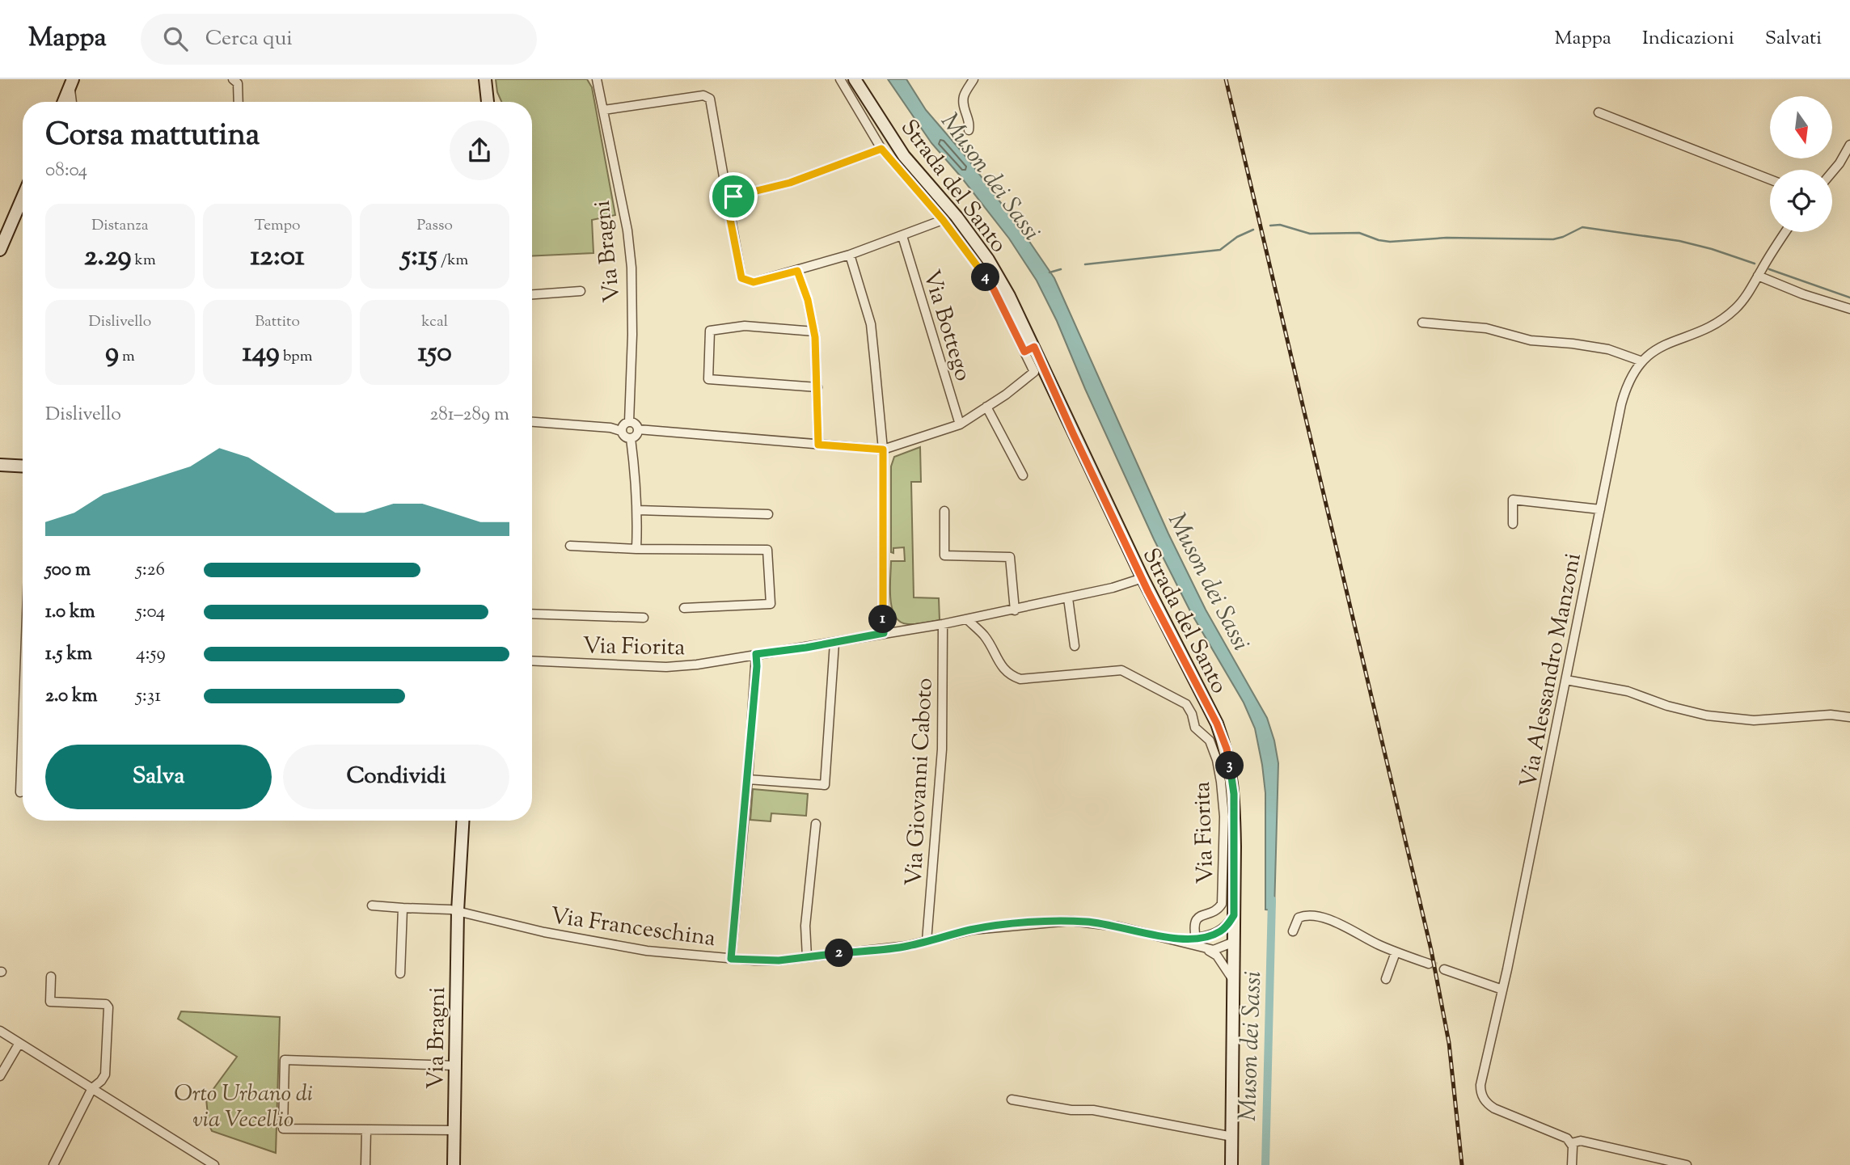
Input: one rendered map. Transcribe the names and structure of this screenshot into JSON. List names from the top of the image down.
{
  "streets": {
    "main road": ["Strada del Santo", "Via Bragni"],
    "street": [
      "Via Bottego",
      "Via Fiorita",
      "Via Alessandro Manzoni",
      "Via Giovanni Caboto",
      "Via Franceschina"
    ]
  },
  "crossings": [
    ["Strada del Santo", "Via Fiorita"],
    ["Strada del Santo", "Via Franceschina"],
    ["Via Bragni", "Via Franceschina"],
    ["Via Fiorita", "Via Giovanni Caboto"],
    ["Via Fiorita", "Via Franceschina"],
    ["Via Giovanni Caboto", "Via Franceschina"]
  ],
  "water": ["Muson dei Sassi"],
  "parks": ["Orto Urbano di via Vecellio"],
  "north": "bottom",
  "page": {
    "header": "Mappa",
    "search": "Cerca qui",
    "nav": ["Mappa", "Indicazioni", "Salvati"],
    "heading": ["Corsa mattutina", "08:04"],
    "stats": [
      ["Distanza", "2.29 km"],
      ["Tempo", "12:01"],
      ["Passo", "5:15 /km"],
      ["Dislivello", "9 m"],
      ["Battito", "149 bpm"],
      ["kcal", "150"]
    ],
    "pins": [
      "4",
      "1",
      "3",
      "2"
    ],
    "chart": ["Dislivello", "281–289 m"],
    "list": [
      {
        "name": "500 m",
        "note": "5:26"
      },
      {
        "name": "1.0 km",
        "note": "5:04"
      },
      {
        "name": "1.5 km",
        "note": "4:59"
      },
      {
        "name": "2.0 km",
        "note": "5:31"
      }
    ],
    "buttons": ["Salva", "Condividi"]
  }
}
